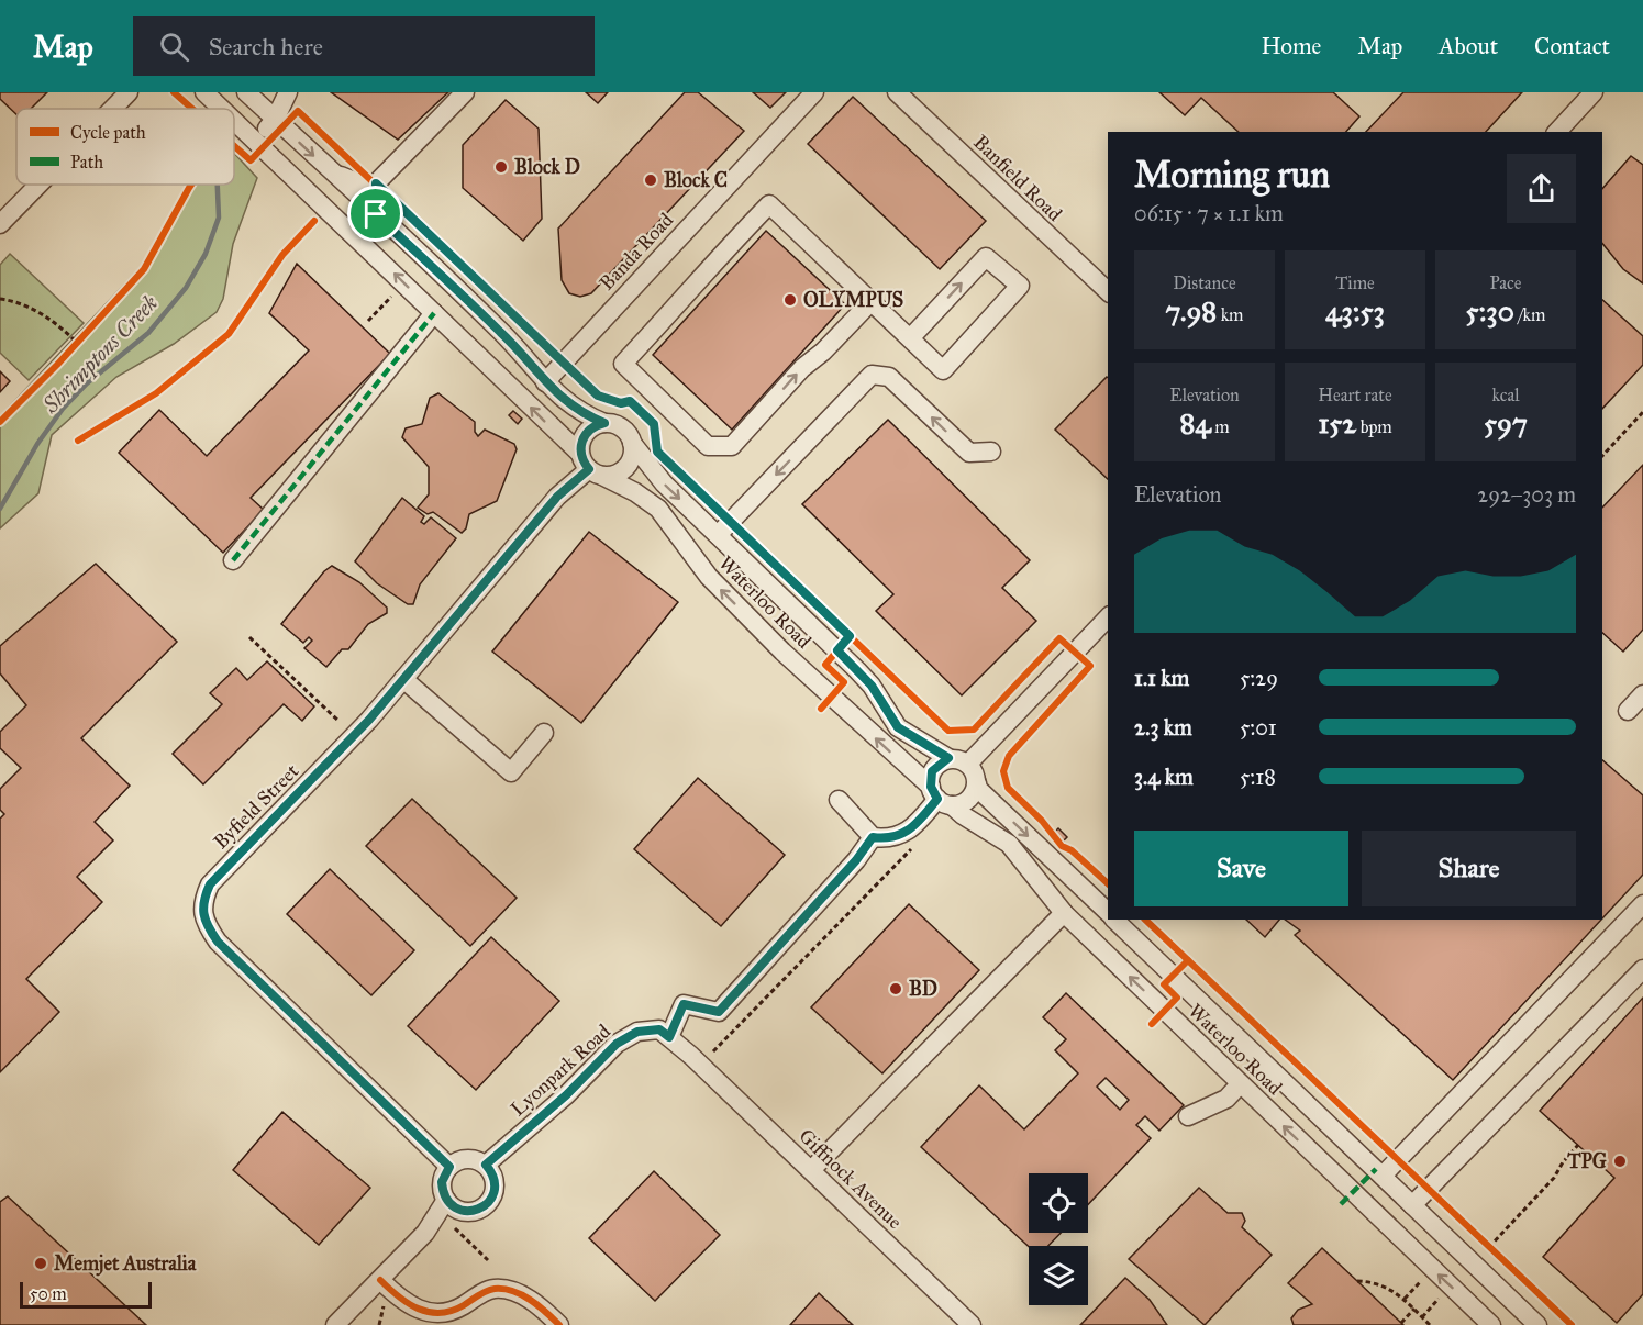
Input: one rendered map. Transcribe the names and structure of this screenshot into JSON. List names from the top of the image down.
{
  "streets": {
    "street": [
      "Banfield Road",
      "Banda Road",
      "Waterloo Road",
      "Byfield Street",
      "Lyonpark Road",
      "Giffnock Avenue"
    ]
  },
  "crossings": [
    ["Waterloo Road", "Byfield Street"],
    ["Byfield Street", "Lyonpark Road"],
    ["Lyonpark Road", "Giffnock Avenue"]
  ],
  "water": ["Shrimptons Creek"],
  "places": [
    "Block D",
    "Block C",
    "OLYMPUS",
    "BD",
    "TPG",
    "Memjet Australia"
  ],
  "legend": ["Cycle path", "Path"],
  "scale_bar": "50 m",
  "page": {
    "header": "Map",
    "search": "Search here",
    "nav": [
      "Home",
      "Map",
      "About",
      "Contact"
    ],
    "heading": ["Morning run", "06:15 · 7 × 1.1 km"],
    "stats": [
      ["Distance", "7.98 km"],
      ["Time", "43:53"],
      ["Pace", "5:30 /km"],
      ["Elevation", "84 m"],
      ["Heart rate", "152 bpm"],
      ["kcal", "597"]
    ],
    "chart": ["Elevation", "292–303 m"],
    "list": [
      {
        "name": "1.1 km",
        "note": "5:29"
      },
      {
        "name": "2.3 km",
        "note": "5:01"
      },
      {
        "name": "3.4 km",
        "note": "5:18"
      }
    ],
    "buttons": ["Save", "Share"],
    "scale": "50 m"
  }
}
